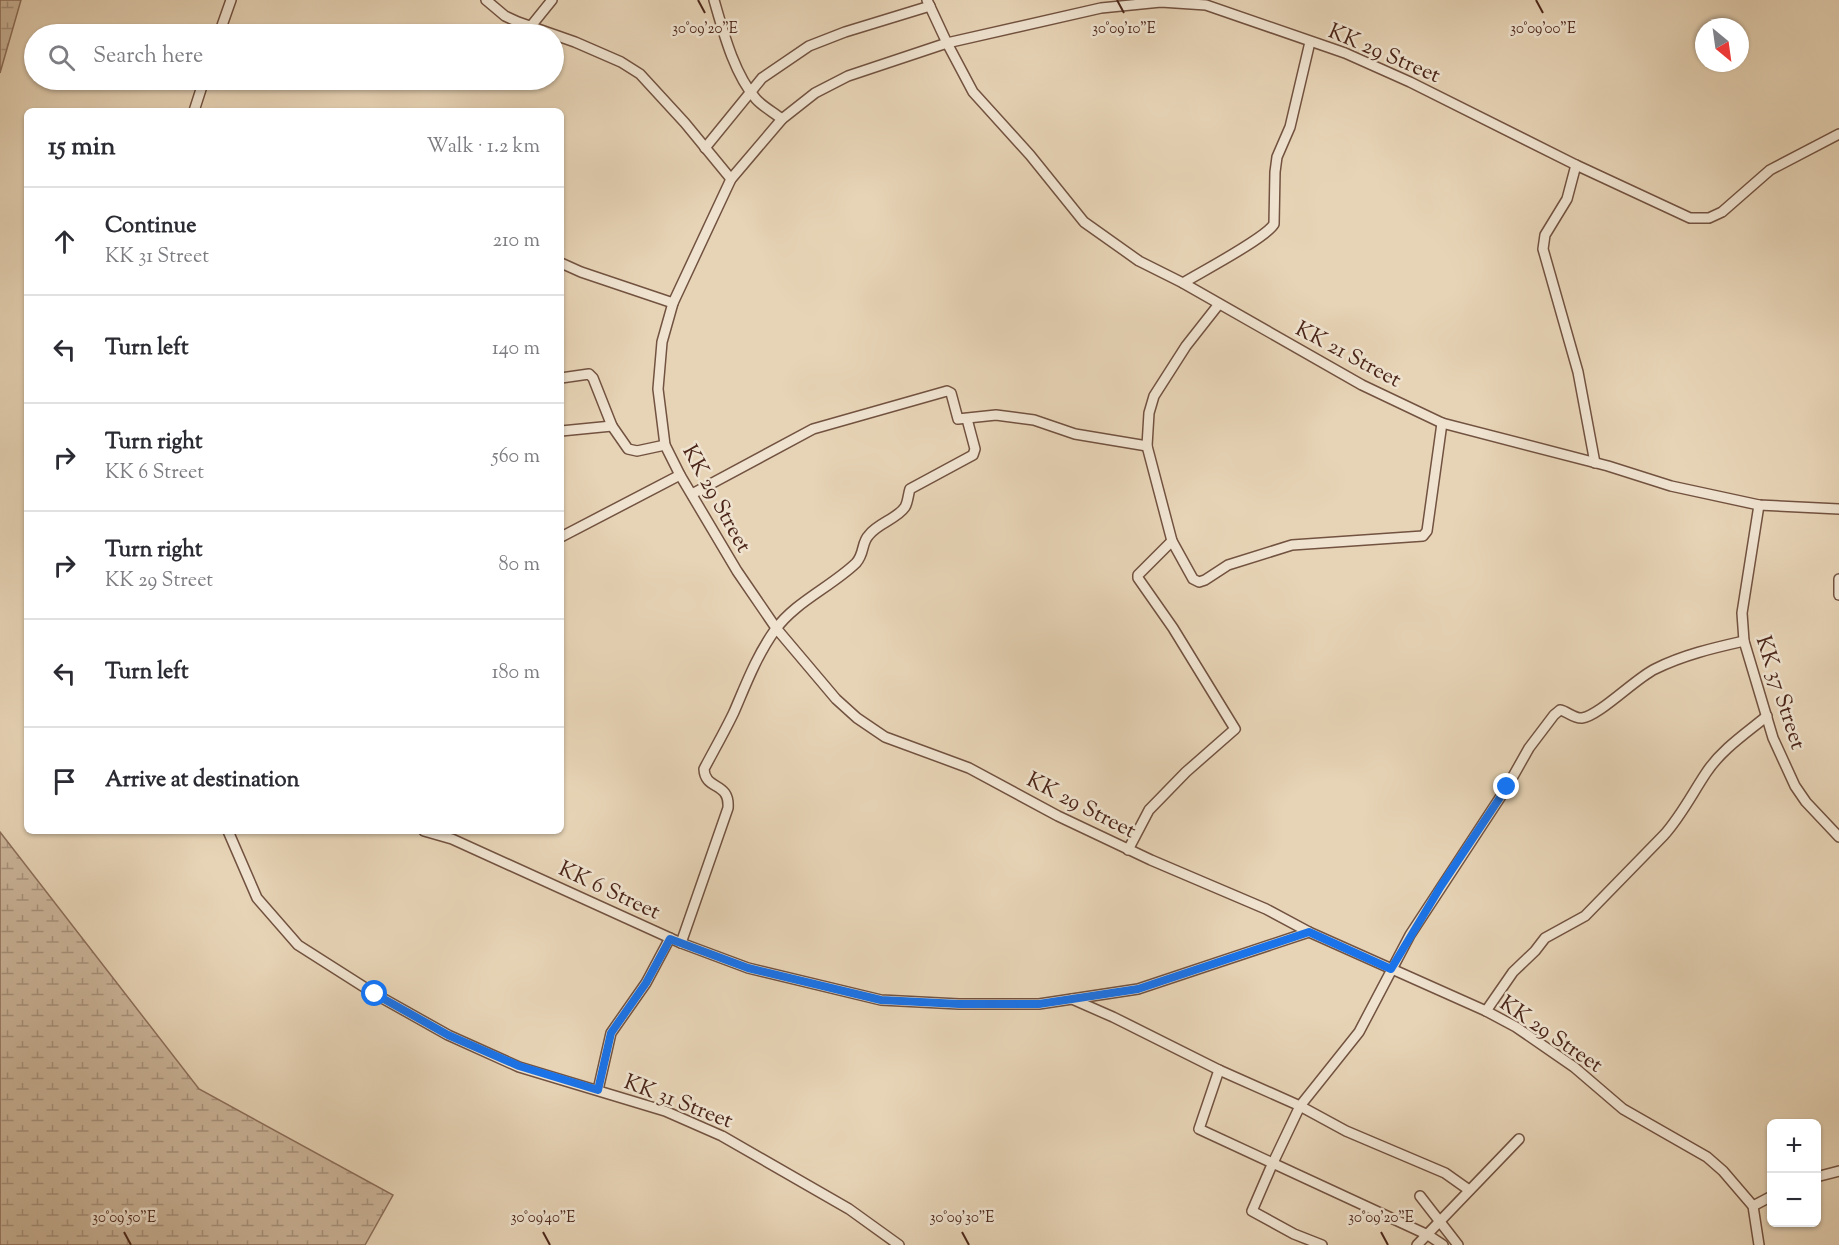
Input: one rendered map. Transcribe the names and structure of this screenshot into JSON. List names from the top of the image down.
{
  "streets": {
    "street": [
      "KK 29 Street",
      "KK 21 Street",
      "KK 37 Street",
      "KK 6 Street",
      "KK 31 Street"
    ]
  },
  "crossings": [
    ["KK 29 Street", "KK 21 Street"],
    ["KK 29 Street", "KK 6 Street"],
    ["KK 21 Street", "KK 37 Street"]
  ],
  "north": "bottom right",
  "page": {
    "search": "Search here",
    "heading": ["15 min", "Walk · 1.2 km"],
    "list": [
      ["Continue", "KK 31 Street", "210 m"],
      ["Turn left", "140 m"],
      ["Turn right", "KK 6 Street", "560 m"],
      ["Turn right", "KK 29 Street", "80 m"],
      ["Turn left", "180 m"],
      "Arrive at destination"
    ],
    "map_buttons": ["+", "−"]
  },
  "coordinates": [
    "30°09'20\"E",
    "30°09'10\"E",
    "30°09'00\"E",
    "30°09'50\"E",
    "30°09'40\"E",
    "30°09'30\"E"
  ]
}
